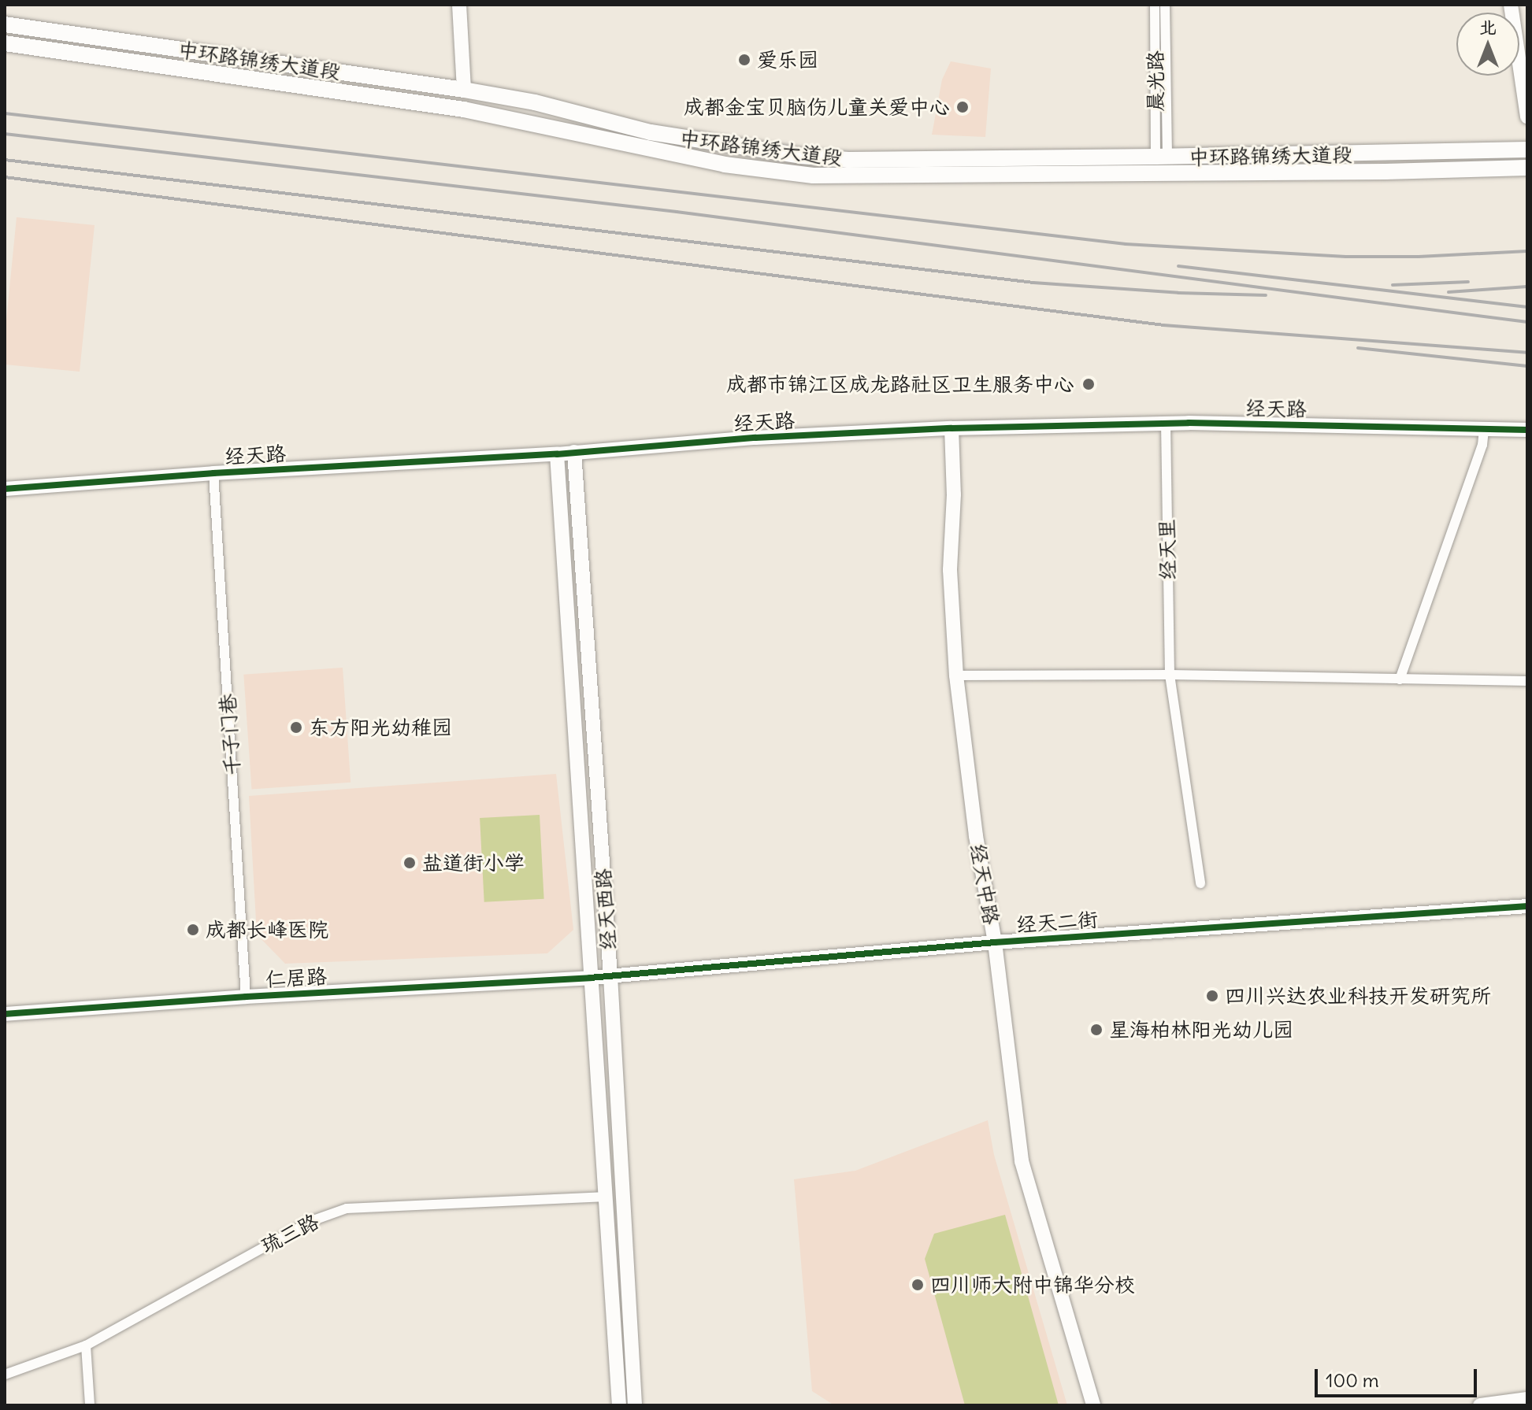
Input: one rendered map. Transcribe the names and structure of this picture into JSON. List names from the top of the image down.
{
  "streets": {
    "main road": ["中环路锦绣大道段"],
    "street": [
      "晨光路",
      "经天路",
      "经天里",
      "千子门巷",
      "经天中路",
      "经天西路",
      "经天二街",
      "仁居路",
      "琉三路"
    ]
  },
  "crossings": [
    ["中环路锦绣大道段", "晨光路"],
    ["经天路", "经天里"],
    ["经天路", "千子门巷"],
    ["经天路", "经天中路"],
    ["经天路", "经天西路"],
    ["千子门巷", "仁居路"],
    ["经天中路", "经天二街"],
    ["经天西路", "经天二街"],
    ["经天西路", "仁居路"],
    ["经天西路", "琉三路"],
    ["经天二街", "仁居路"]
  ],
  "places": [
    "爱乐园",
    "成都金宝贝脑伤儿童关爱中心",
    "成都市锦江区成龙路社区卫生服务中心",
    "东方阳光幼稚园",
    "盐道街小学",
    "成都长峰医院",
    "四川兴达农业科技开发研究所",
    "星海柏林阳光幼儿园",
    "四川师大附中锦华分校"
  ],
  "scale_bar": "100 m",
  "north": "top"
}
